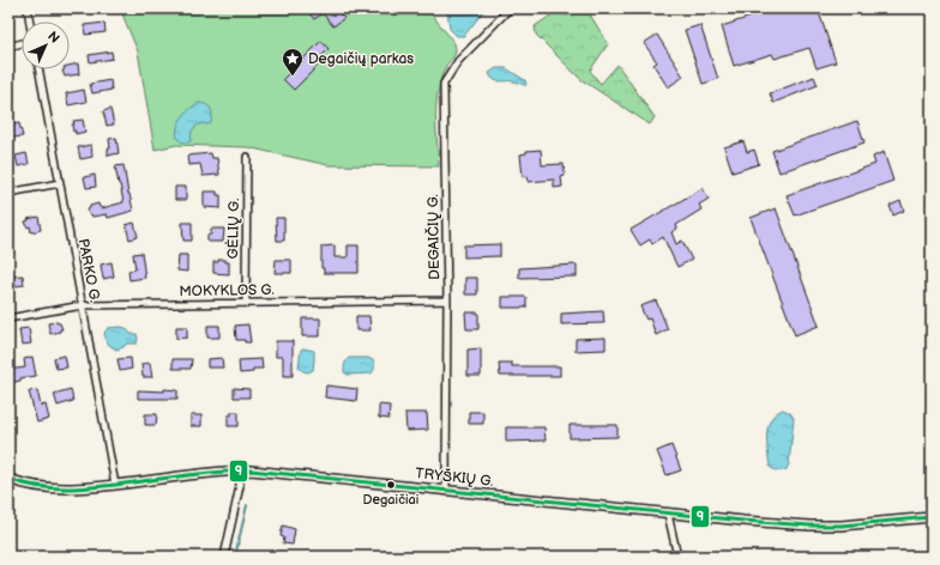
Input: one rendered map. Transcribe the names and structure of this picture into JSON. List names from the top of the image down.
{
  "streets": {
    "main road": ["TRYŠKIŲ G."],
    "street": [
      "GĖLIŲ G.",
      "DEGAIČIŲ G.",
      "PARKO G.",
      "MOKYKLOS G."
    ]
  },
  "crossings": [
    ["GĖLIŲ G.", "MOKYKLOS G."],
    ["DEGAIČIŲ G.", "MOKYKLOS G."],
    ["DEGAIČIŲ G.", "TRYŠKIŲ G."],
    ["PARKO G.", "MOKYKLOS G."],
    ["PARKO G.", "TRYŠKIŲ G."]
  ],
  "places": {
    "place": ["Degaičių parkas"],
    "other": ["Degaičiai"]
  },
  "lines": ["transit line 9"],
  "north": "top right"
}
